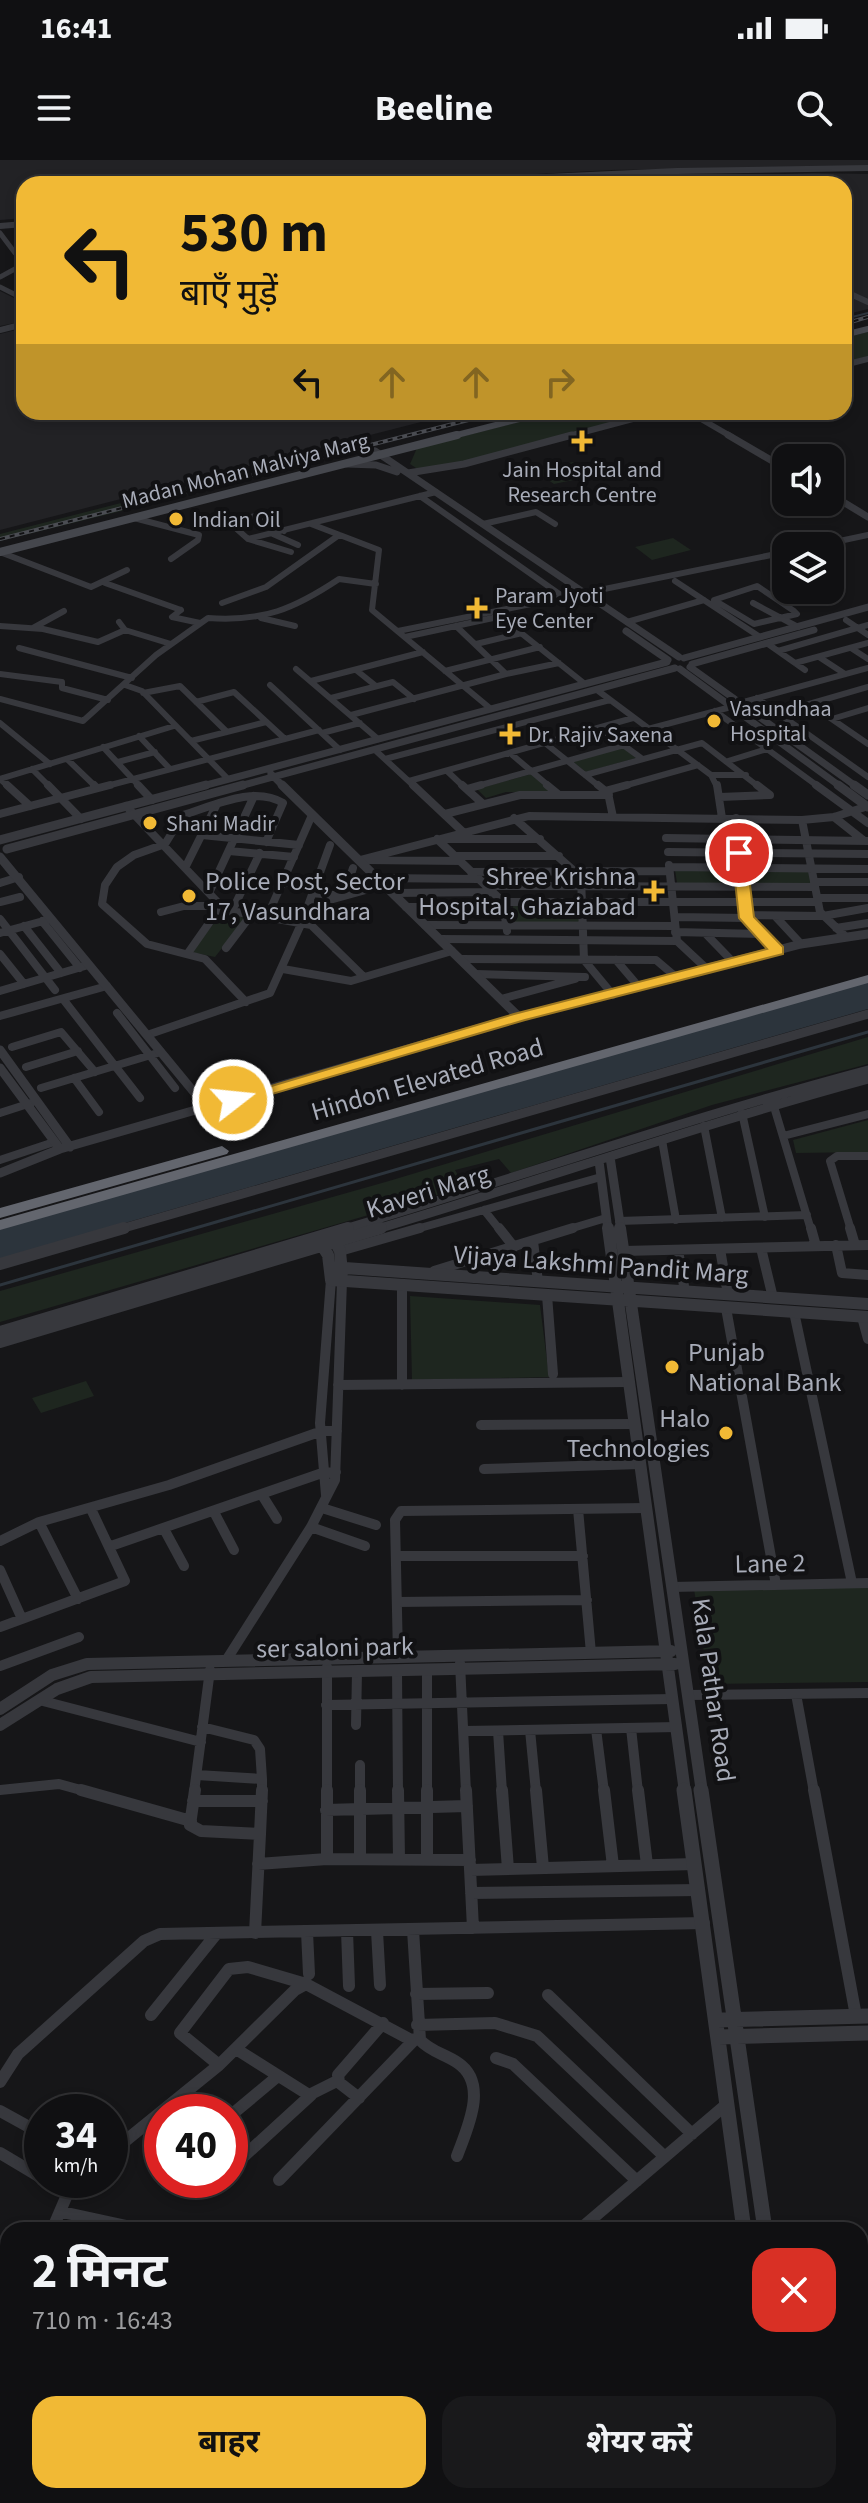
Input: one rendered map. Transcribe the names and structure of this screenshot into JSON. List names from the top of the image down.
{
  "streets": {
    "highway": ["Hindon Elevated Road"],
    "main road": ["Madan Mohan Malviya Marg"],
    "street": [
      "Kaveri Marg",
      "Vijaya Lakshmi Pandit Marg",
      "Lane 2",
      "ser saloni park",
      "Kala Pathar Road"
    ]
  },
  "crossings": [
    ["Kaveri Marg", "Kala Pathar Road"],
    ["Vijaya Lakshmi Pandit Marg", "Kala Pathar Road"],
    ["Lane 2", "Kala Pathar Road"],
    ["ser saloni park", "Kala Pathar Road"]
  ],
  "places": {
    "health": [
      "Jain Hospital and Research Centre",
      "Param Jyoti Eye Center",
      "Dr. Rajiv Saxena",
      "Shree Krishna Hospital, Ghaziabad"
    ],
    "other": [
      "Indian Oil",
      "Vasundhaa Hospital",
      "Shani Madir",
      "Police Post, Sector 17, Vasundhara",
      "Punjab National Bank",
      "Halo Technologies"
    ]
  },
  "page": {
    "status": "16:41",
    "header": "Beeline",
    "turn": ["530 m", "बाएँ मुड़ें"],
    "speed": "34 km/h",
    "limit": "40",
    "heading": ["2 मिनट", "710 m · 16:43"],
    "buttons": ["बाहर", "शेयर करें"]
  }
}
